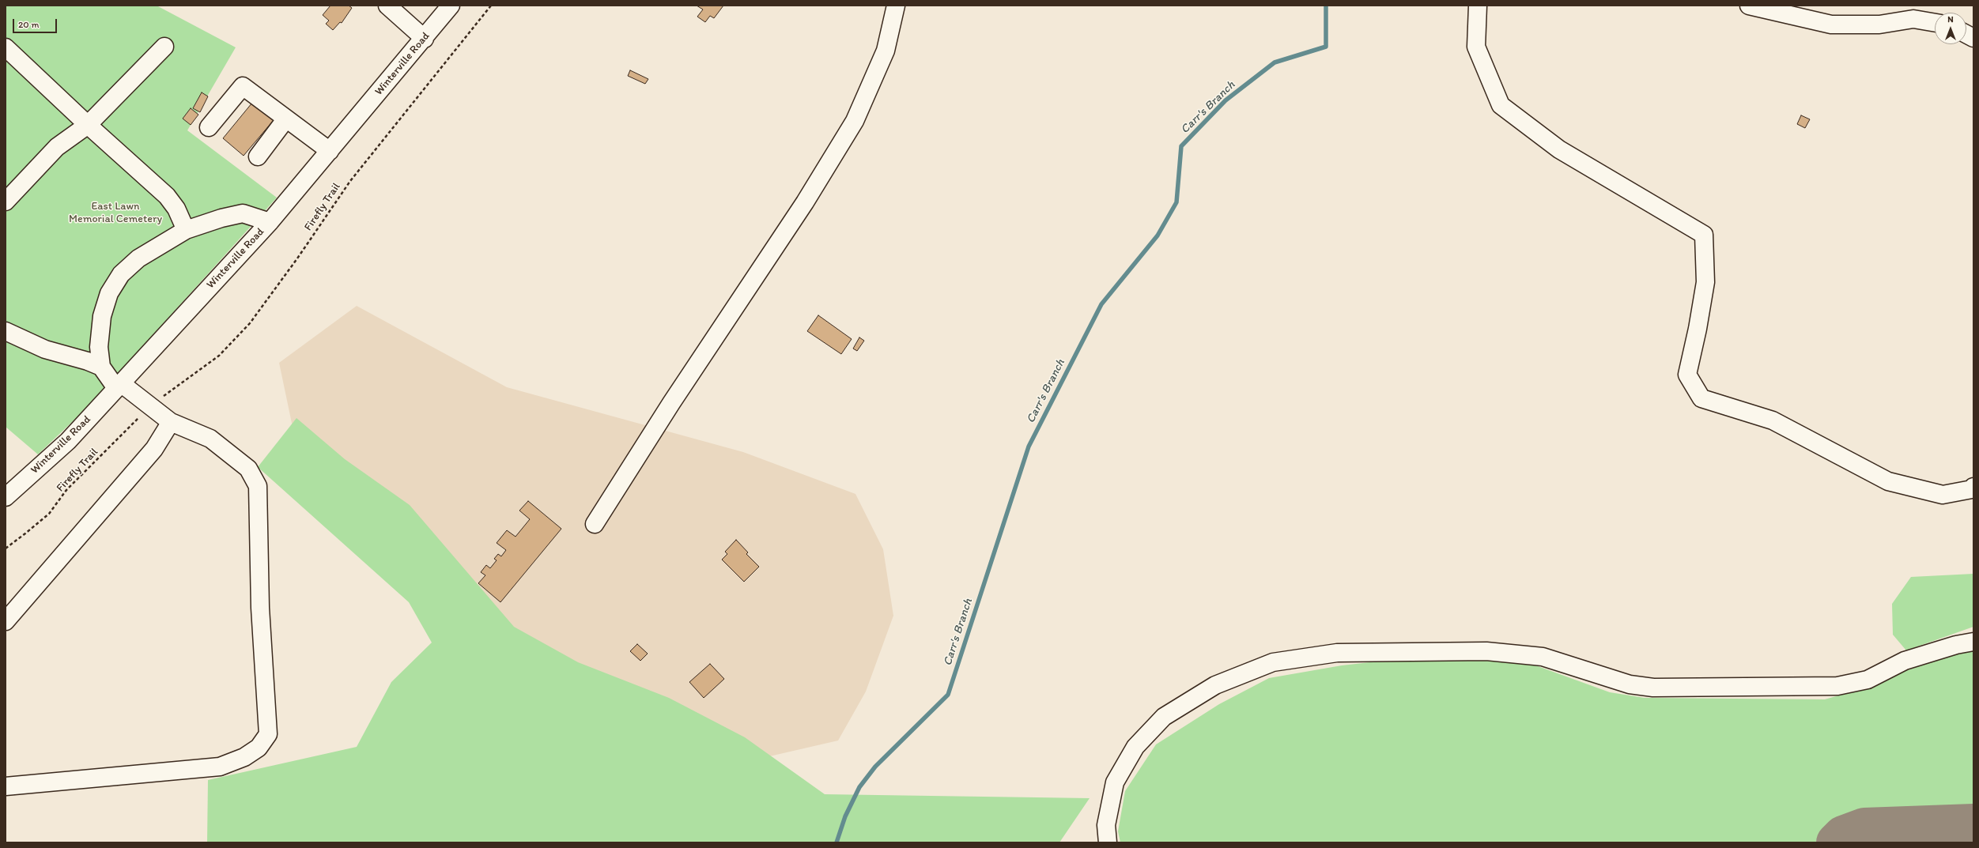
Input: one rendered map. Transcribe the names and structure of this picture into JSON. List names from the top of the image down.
{
  "streets": {
    "street": ["Winterville Road"],
    "path": ["Firefly Trail"]
  },
  "water": ["Carr's Branch"],
  "parks": ["East Lawn Memorial Cemetery"],
  "scale_bar": "20 m",
  "north": "top"
}
